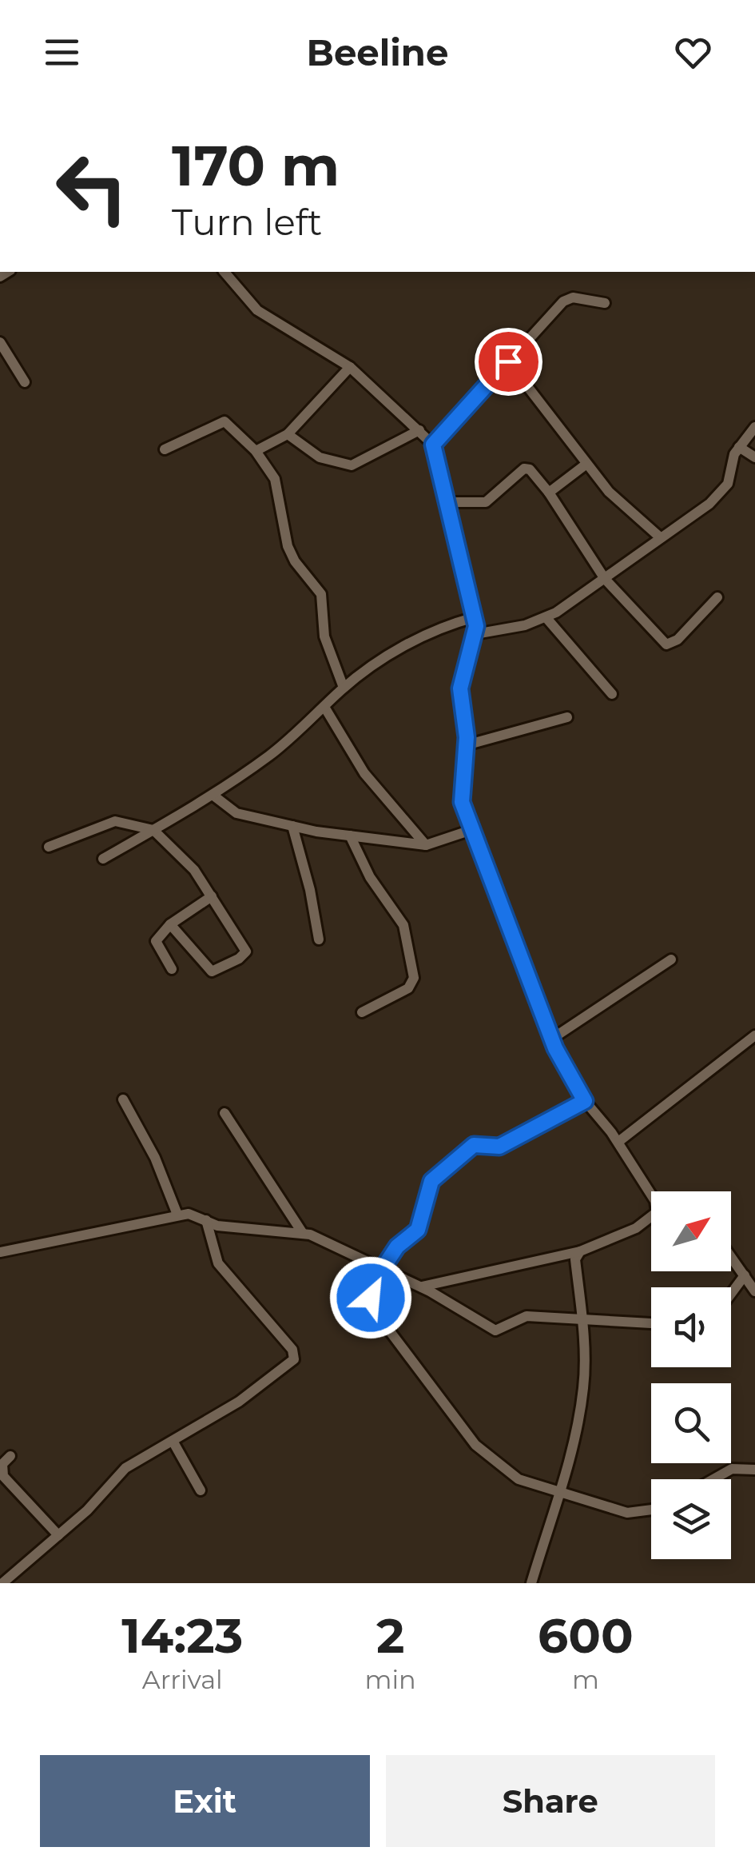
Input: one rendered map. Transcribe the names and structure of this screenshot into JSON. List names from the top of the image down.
{
  "north": "top right",
  "page": {
    "header": "Beeline",
    "turn": ["170 m", "Turn left"],
    "eta": [
      "14:23",
      "Arrival",
      "2",
      "min",
      "600",
      "m"
    ],
    "buttons": ["Exit", "Share"]
  }
}
